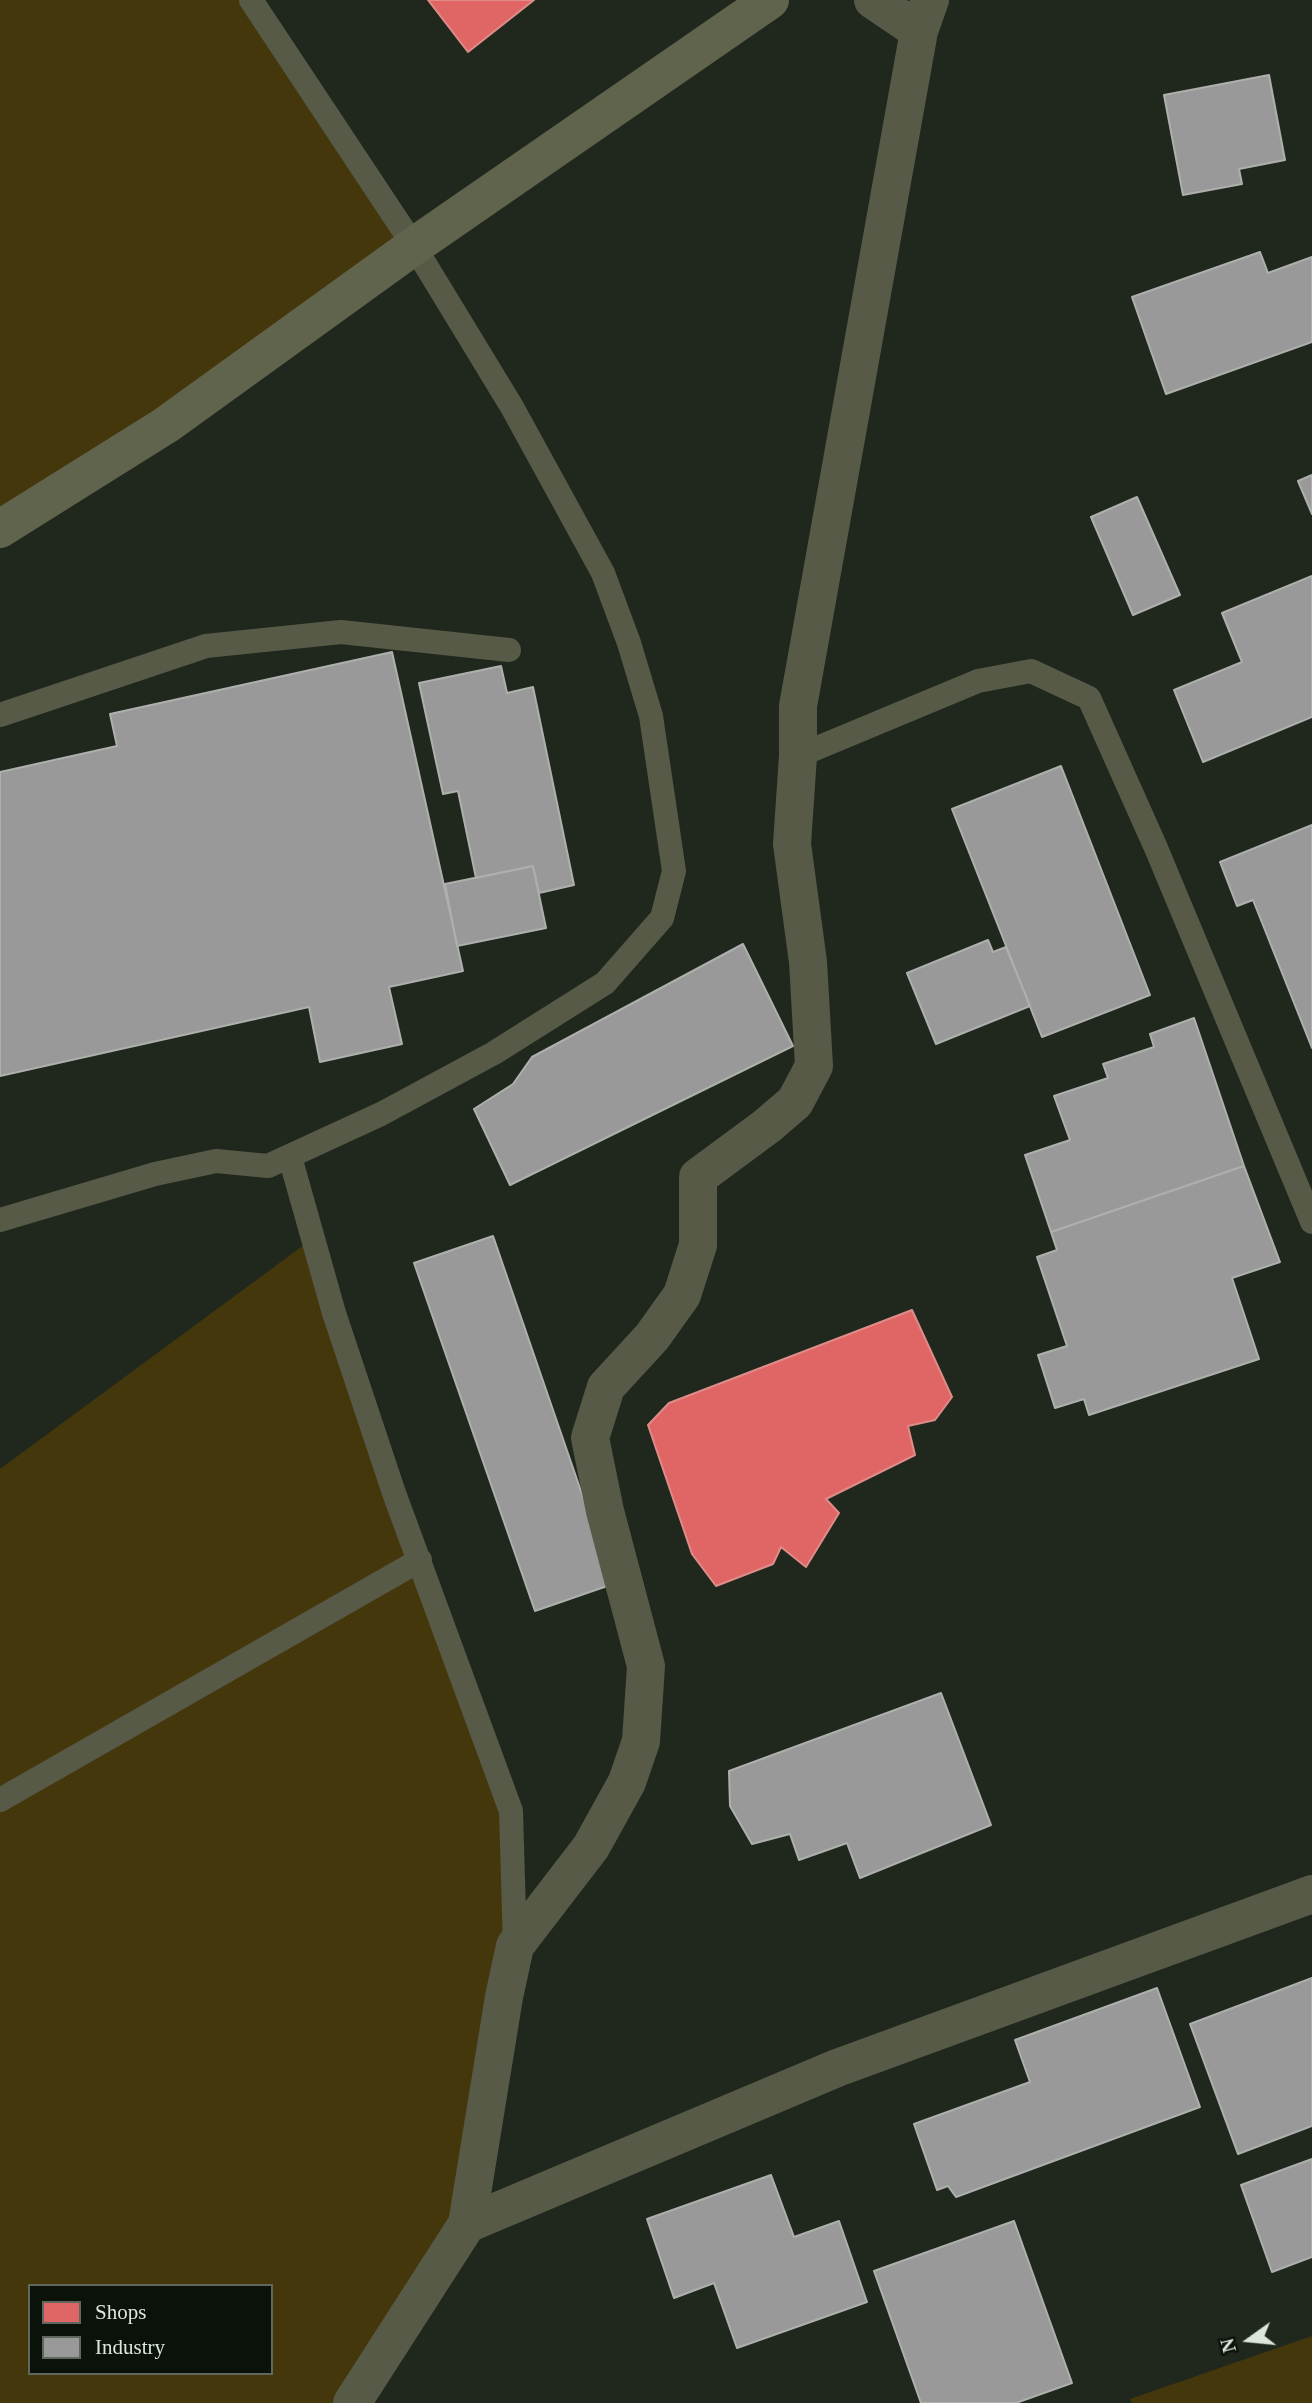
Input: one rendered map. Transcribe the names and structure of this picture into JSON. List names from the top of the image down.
{
  "legend": ["Shops", "Industry"],
  "north": "left"
}
